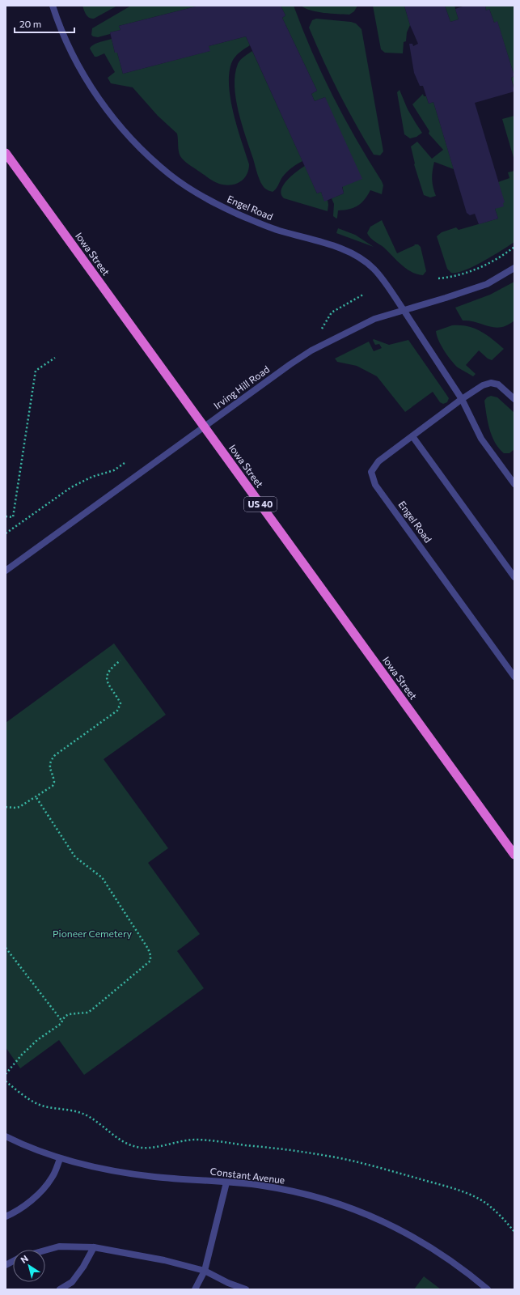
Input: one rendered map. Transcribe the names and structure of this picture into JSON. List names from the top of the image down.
{
  "streets": {
    "highway": ["Iowa Street", "US 40"],
    "street": ["Engel Road", "Irving Hill Road", "Constant Avenue"]
  },
  "crossings": [
    ["Engel Road", "Irving Hill Road"]
  ],
  "parks": ["Pioneer Cemetery"],
  "scale_bar": "20 m",
  "north": "top left"
}
